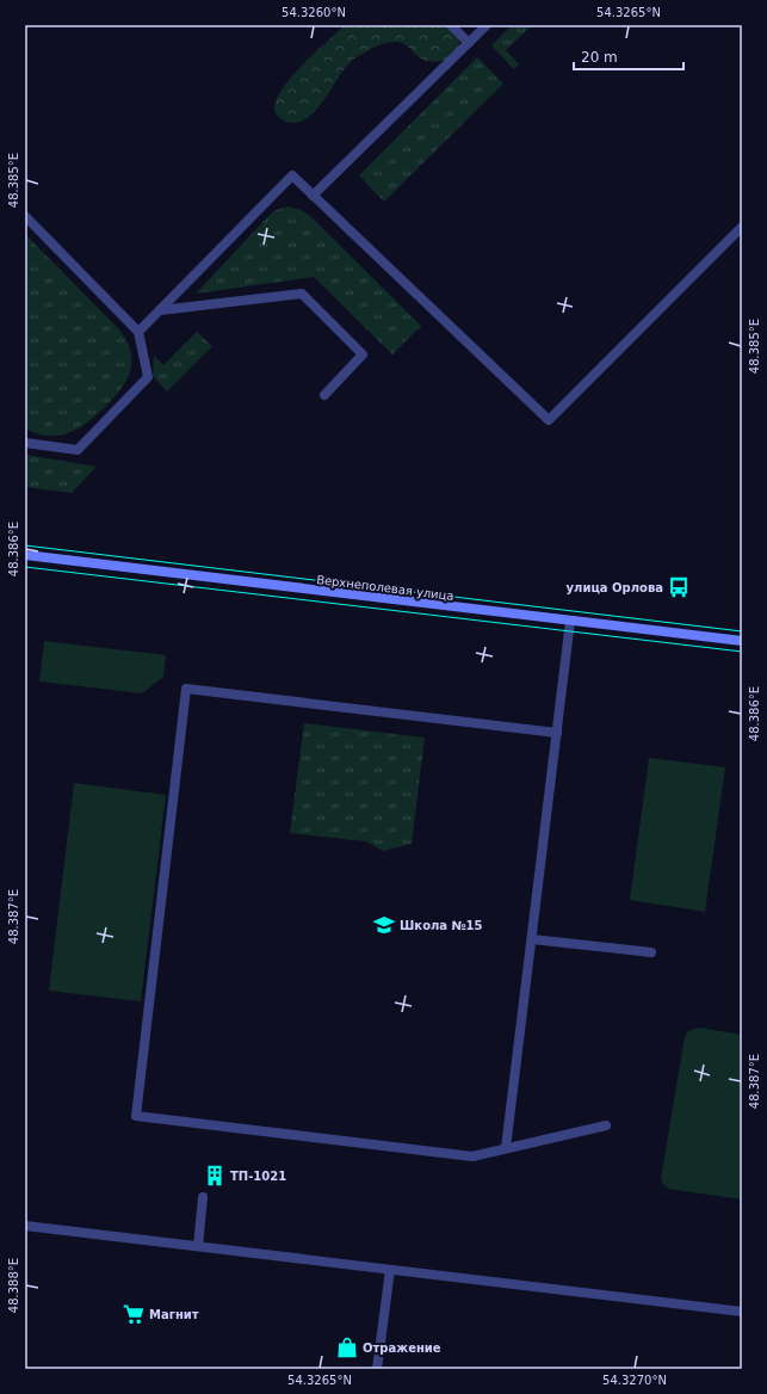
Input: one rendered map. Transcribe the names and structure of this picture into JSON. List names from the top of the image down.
{
  "streets": {
    "street": ["Верхнеполевая улица"]
  },
  "places": {
    "bus stop": ["улица Орлова"],
    "school or university": ["Школа №15"],
    "building": ["ТП-1021"],
    "supermarket": ["Магнит"],
    "shop": ["Отражение"]
  },
  "scale_bar": "20 m",
  "coordinates": [
    "54.3260°N",
    "54.3265°N",
    "48.385°E",
    "48.386°E",
    "48.387°E",
    "48.388°E",
    "54.3270°N"
  ]
}
